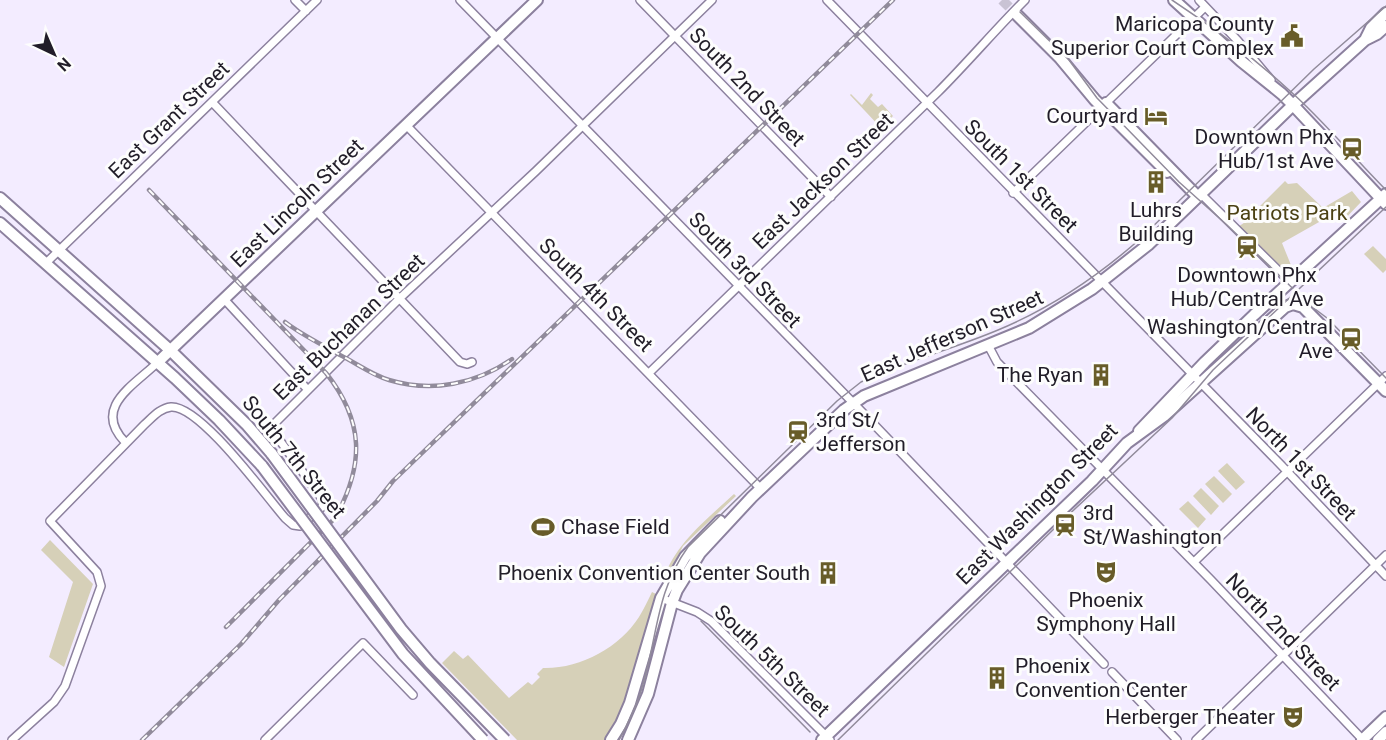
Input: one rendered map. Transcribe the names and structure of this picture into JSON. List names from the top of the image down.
{
  "streets": {
    "main road": [
      "East Lincoln Street",
      "East Jefferson Street",
      "South 7th Street",
      "East Washington Street"
    ],
    "street": [
      "South 2nd Street",
      "East Grant Street",
      "South 1st Street",
      "East Jackson Street",
      "South 3rd Street",
      "South 4th Street",
      "East Buchanan Street",
      "North 1st Street",
      "North 2nd Street",
      "South 5th Street"
    ]
  },
  "crossings": [
    ["South 2nd Street", "East Jackson Street"],
    ["South 2nd Street", "East Buchanan Street"],
    ["East Grant Street", "South 7th Street"],
    ["South 1st Street", "East Jackson Street"],
    ["South 1st Street", "East Jefferson Street"],
    ["South 1st Street", "North 1st Street"],
    ["South 1st Street", "East Washington Street"],
    ["East Jackson Street", "South 3rd Street"],
    ["East Jackson Street", "South 4th Street"],
    ["East Lincoln Street", "South 3rd Street"],
    ["East Lincoln Street", "South 4th Street"],
    ["East Lincoln Street", "East Buchanan Street"],
    ["East Lincoln Street", "South 7th Street"],
    ["South 3rd Street", "East Buchanan Street"],
    ["South 3rd Street", "East Jefferson Street"],
    ["South 3rd Street", "East Washington Street"],
    ["South 4th Street", "East Buchanan Street"],
    ["South 4th Street", "East Jefferson Street"],
    ["East Jefferson Street", "South 5th Street"],
    ["North 1st Street", "East Washington Street"],
    ["East Washington Street", "North 2nd Street"],
    ["East Washington Street", "South 5th Street"]
  ],
  "parks": ["Patriots Park"],
  "places": {
    "public building": ["Maricopa County Superior Court Complex"],
    "hotel": ["Courtyard"],
    "station": [
      "Downtown Phx Hub/1st Ave",
      "Downtown Phx Hub/Central Ave",
      "Washington/Central Ave",
      "3rd St/ Jefferson",
      "3rd St/Washington"
    ],
    "building": [
      "Luhrs Building",
      "The Ryan",
      "Phoenix Convention Center South",
      "Phoenix Convention Center"
    ],
    "sports": ["Chase Field"],
    "theatre": ["Phoenix Symphony Hall", "Herberger Theater"]
  },
  "north": "bottom right"
}
